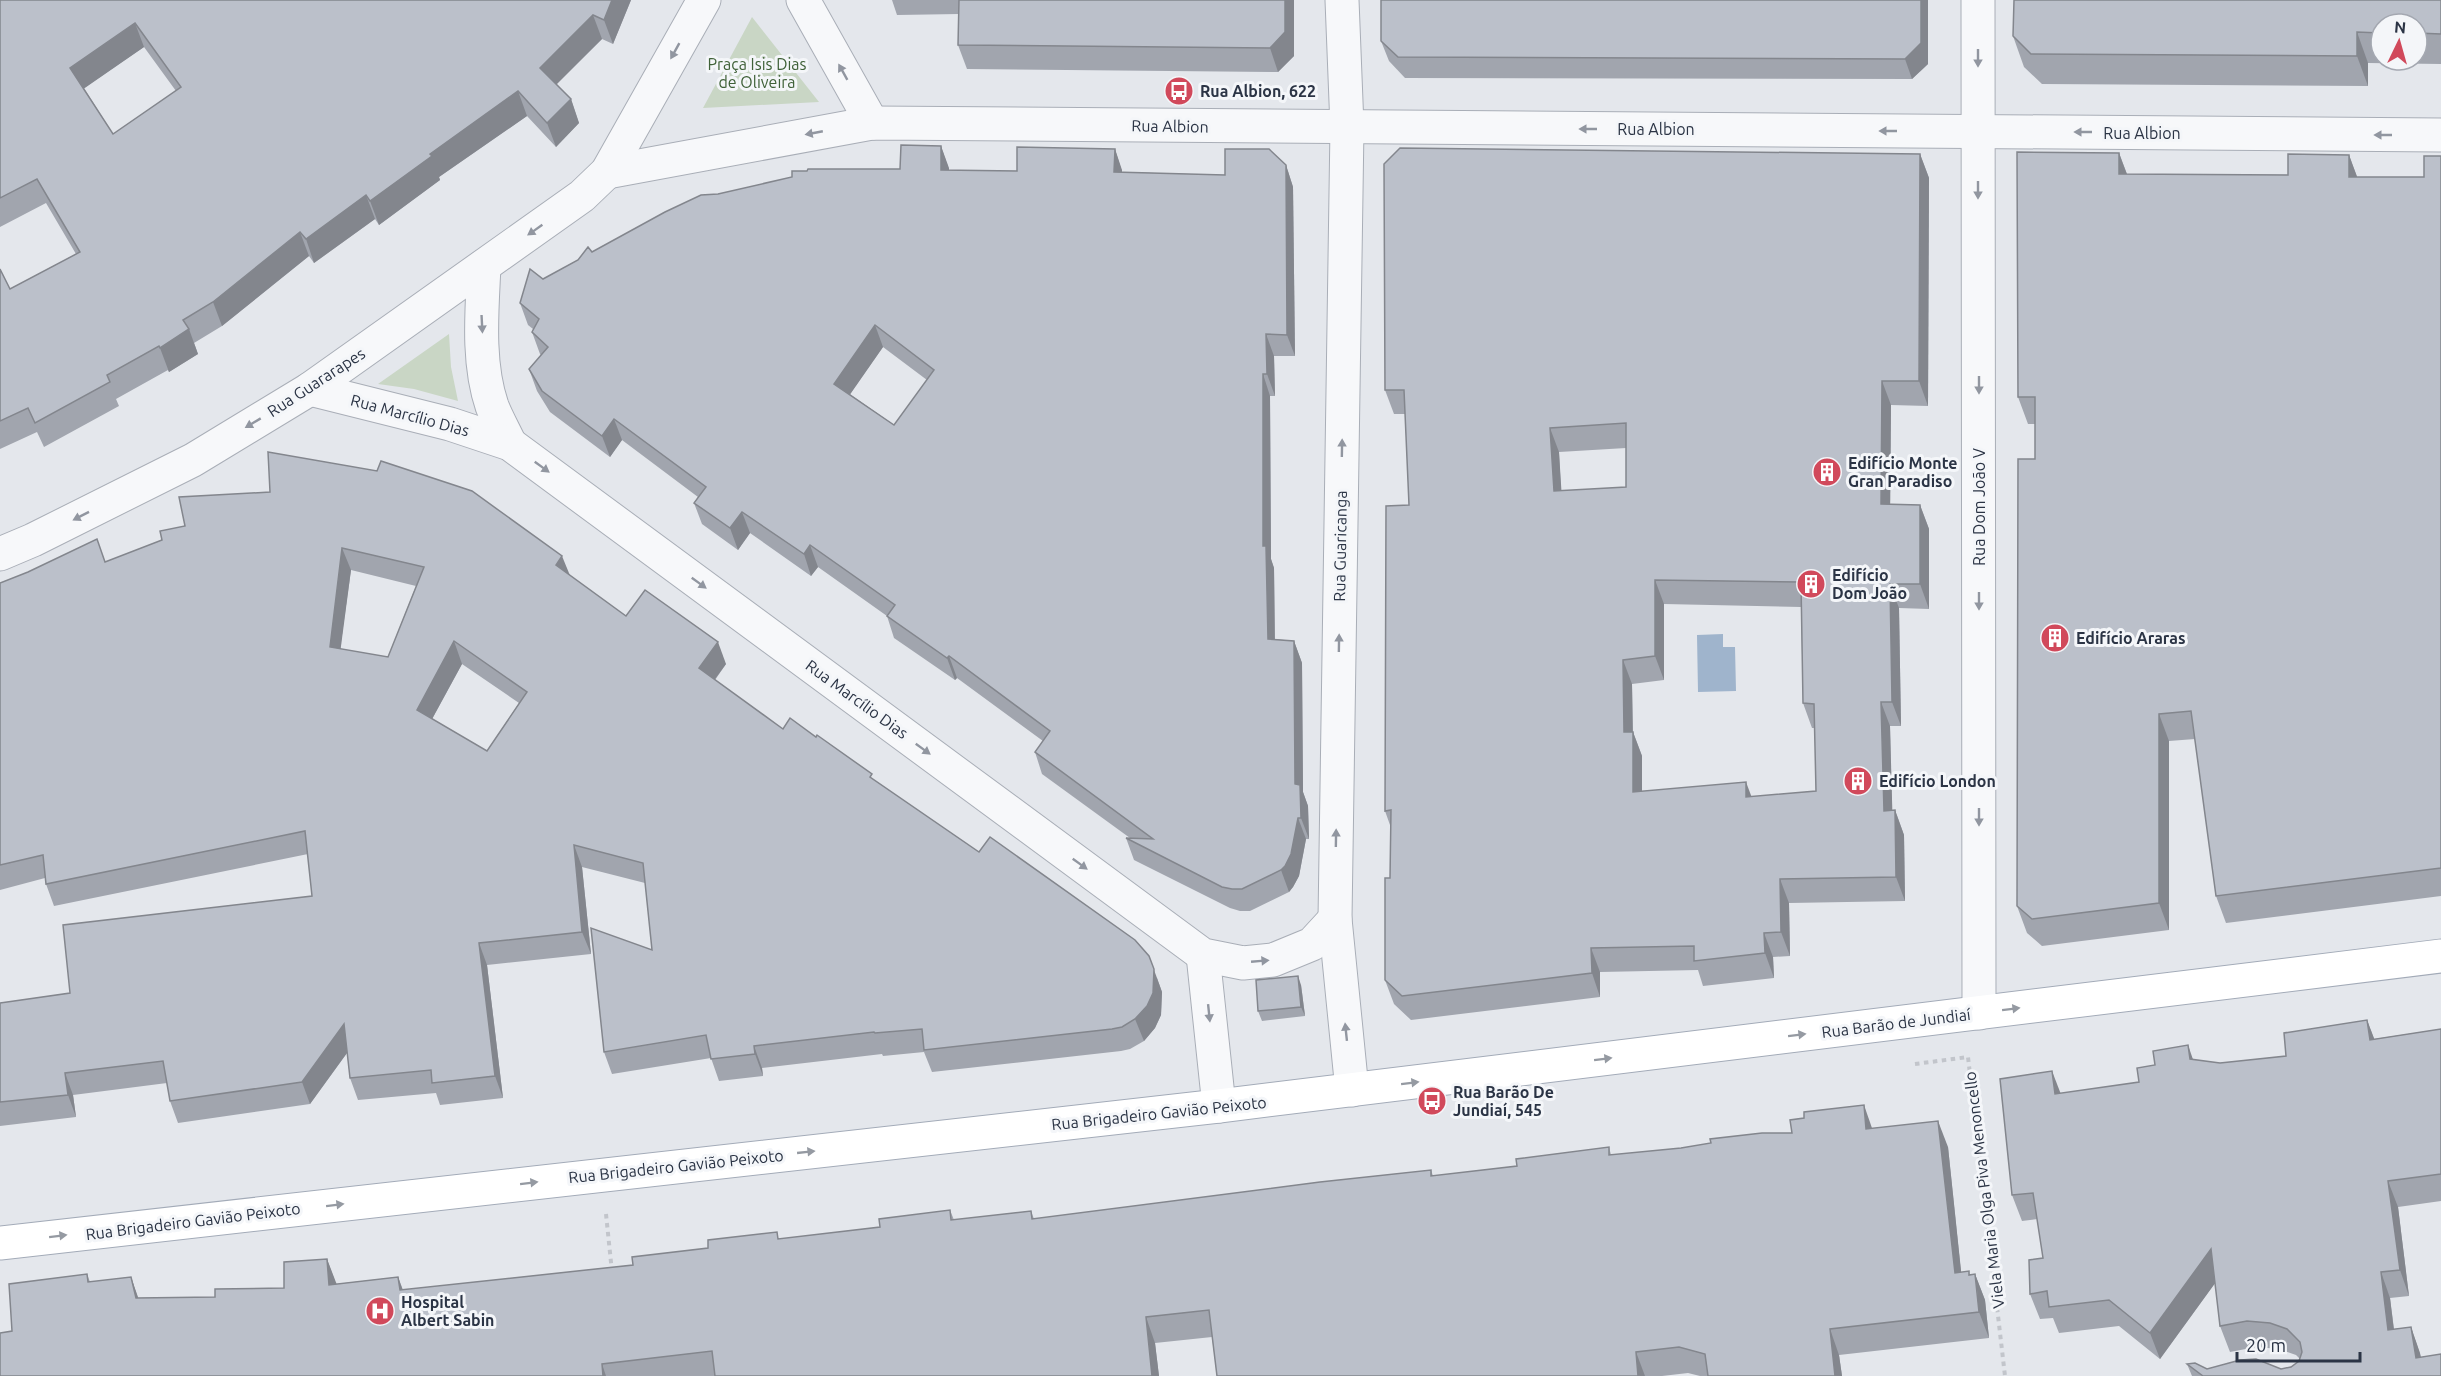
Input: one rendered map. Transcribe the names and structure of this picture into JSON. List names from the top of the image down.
{
  "streets": {
    "main road": ["Rua Barão de Jundiaí", "Rua Brigadeiro Gavião Peixoto"],
    "street": [
      "Rua Albion",
      "Rua Guararapes",
      "Rua Marcílio Dias",
      "Rua Dom João V",
      "Rua Guaricanga"
    ],
    "path": ["Viela Maria Olga Piva Menoncello"]
  },
  "crossings": [
    ["Rua Albion", "Rua Dom João V"],
    ["Rua Albion", "Rua Guaricanga"],
    ["Rua Guararapes", "Rua Marcílio Dias"],
    ["Rua Marcílio Dias", "Rua Guaricanga"],
    ["Rua Dom João V", "Rua Barão de Jundiaí"],
    ["Rua Guaricanga", "Rua Barão de Jundiaí"],
    ["Rua Guaricanga", "Rua Brigadeiro Gavião Peixoto"],
    ["Rua Barão de Jundiaí", "Rua Brigadeiro Gavião Peixoto"]
  ],
  "one_way": [
    "Rua Albion",
    "Rua Guararapes",
    "Rua Marcílio Dias",
    "Rua Dom João V",
    "Rua Guaricanga",
    "Rua Barão de Jundiaí",
    "Rua Brigadeiro Gavião Peixoto"
  ],
  "parks": ["Praça Isis Dias de Oliveira"],
  "places": {
    "bus stop": ["Rua Albion, 622", "Rua Barão De Jundiaí, 545"],
    "building": [
      "Edifício Monte Gran Paradiso",
      "Edifício Dom João",
      "Edifício Araras",
      "Edifício London"
    ],
    "hospital": ["Hospital Albert Sabin"]
  },
  "scale_bar": "20 m",
  "north": "top"
}
